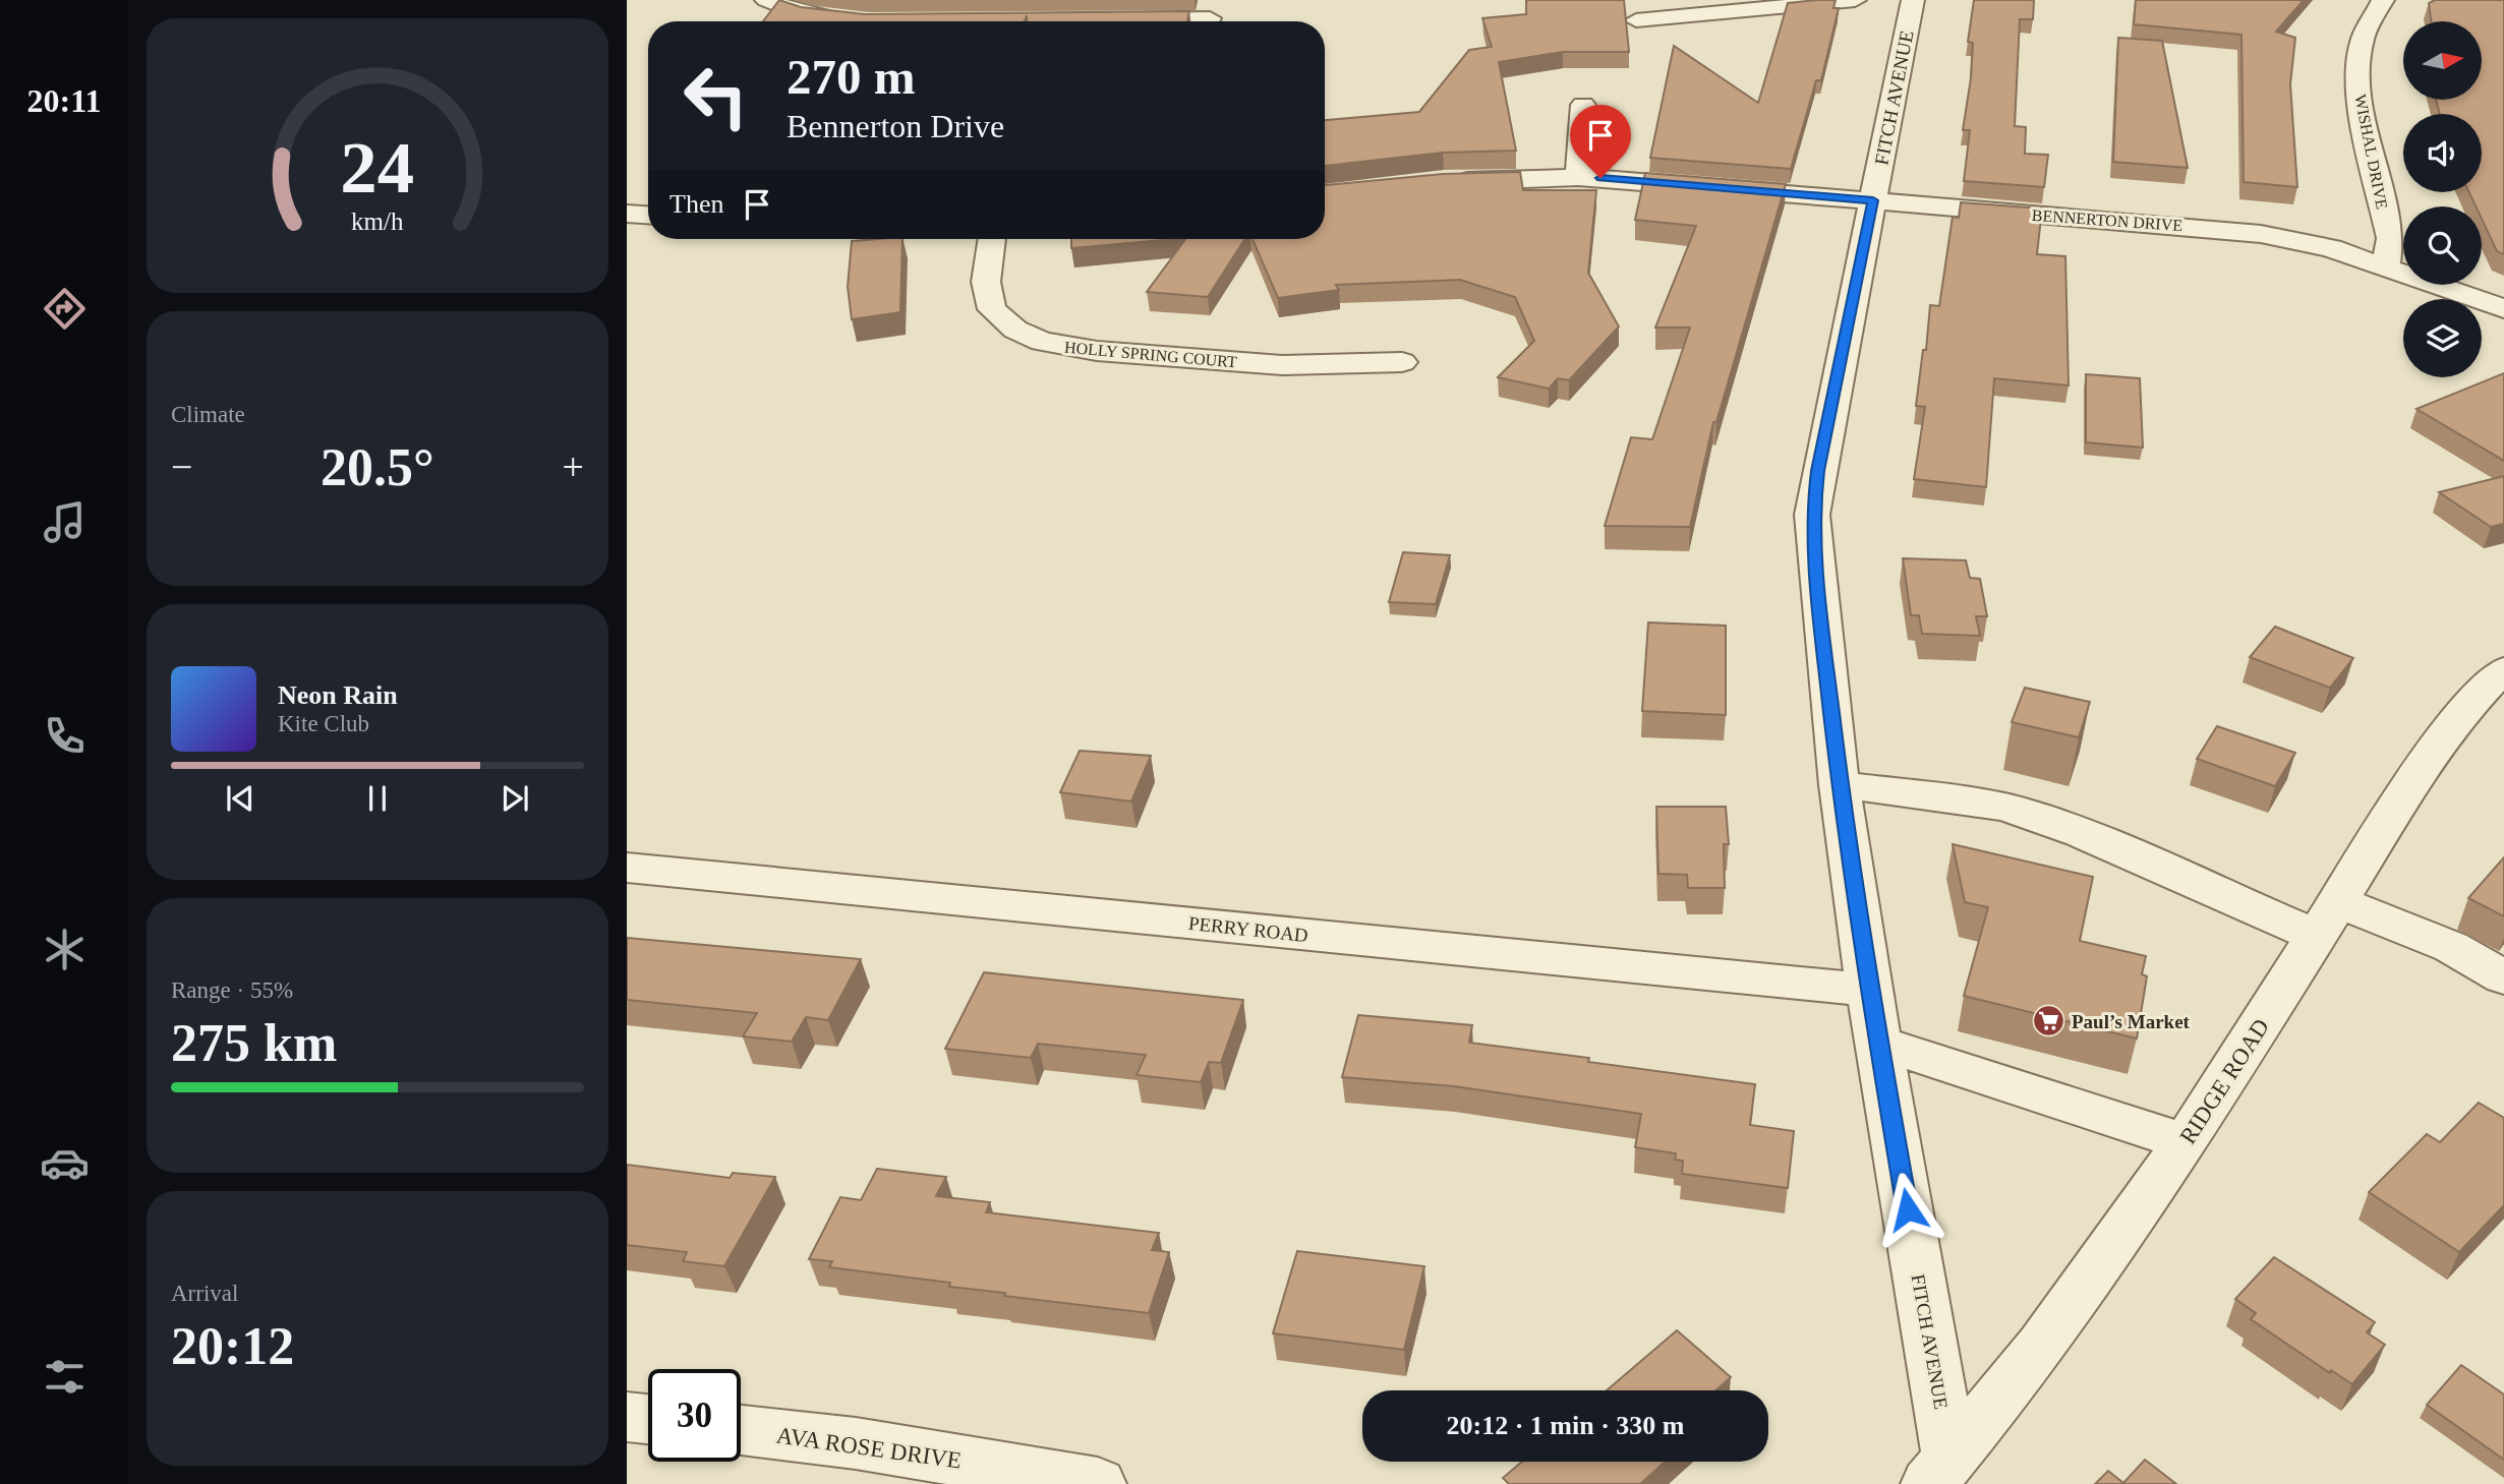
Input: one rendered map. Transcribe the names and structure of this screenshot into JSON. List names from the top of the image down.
{
  "streets": {
    "street": [
      "FITCH AVENUE",
      "WISHAL DRIVE",
      "BENNERTON DRIVE",
      "HOLLY SPRING COURT",
      "PERRY ROAD",
      "RIDGE ROAD",
      "AVA ROSE DRIVE"
    ]
  },
  "crossings": [
    ["FITCH AVENUE", "BENNERTON DRIVE"],
    ["FITCH AVENUE", "PERRY ROAD"],
    ["FITCH AVENUE", "RIDGE ROAD"],
    ["WISHAL DRIVE", "BENNERTON DRIVE"]
  ],
  "places": {
    "supermarket": ["Paul’s Market"]
  },
  "north": "right",
  "page": {
    "tabs": "20:11",
    "turn": ["270 m", "Bennerton Drive"],
    "then": "Then",
    "tile": [
      "Climate",
      ["Range · 55%", "275 km"],
      ["Arrival", "20:12"]
    ],
    "heat": ["−", "20.5°", "+"],
    "song": ["Neon Rain", "Kite Club"],
    "limit": "30",
    "trip": "20:12 · 1 min · 330 m",
    "gauge": ["24", "km/h"]
  }
}
